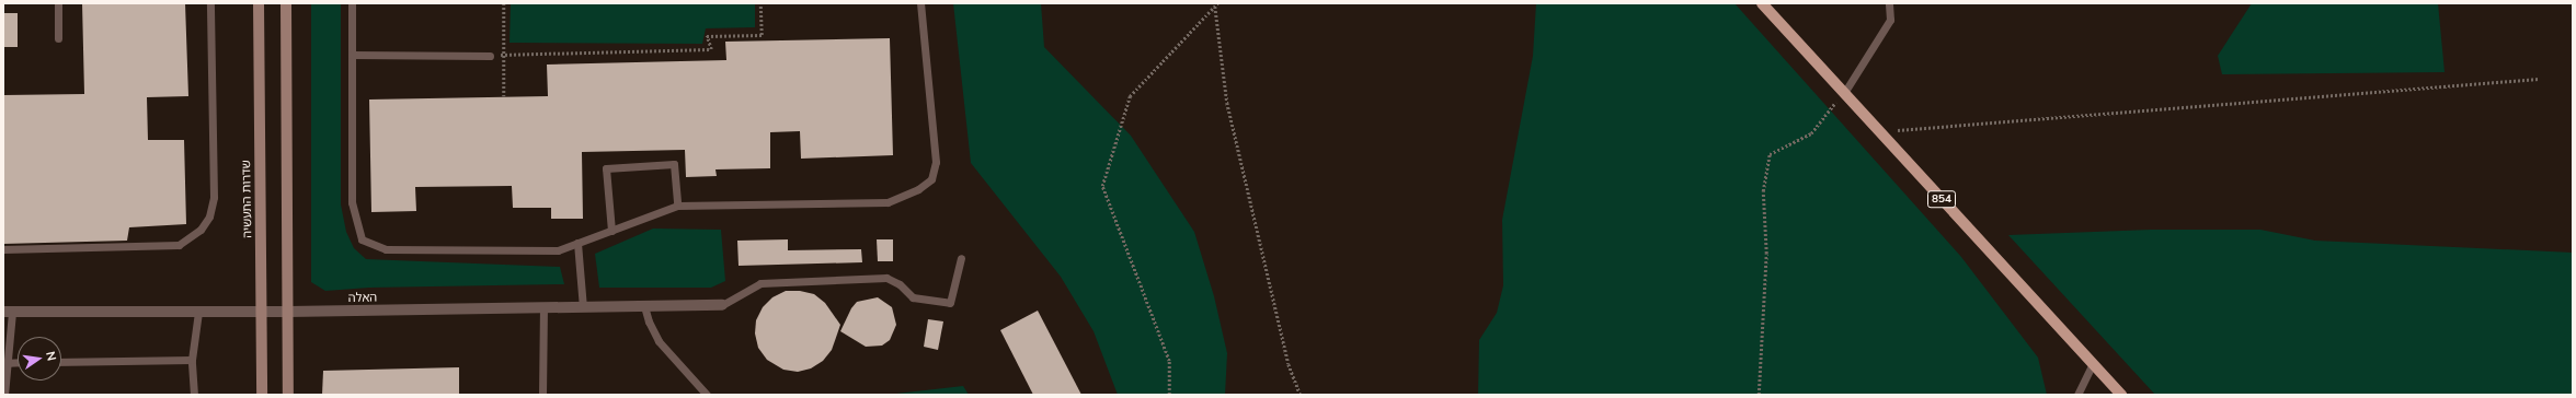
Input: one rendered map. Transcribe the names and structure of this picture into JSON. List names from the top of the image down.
{
  "streets": {
    "main road": ["854"],
    "street": ["שדרות התעשיה", "האלה"]
  },
  "crossings": [
    ["שדרות התעשיה", "האלה"]
  ],
  "north": "right"
}
